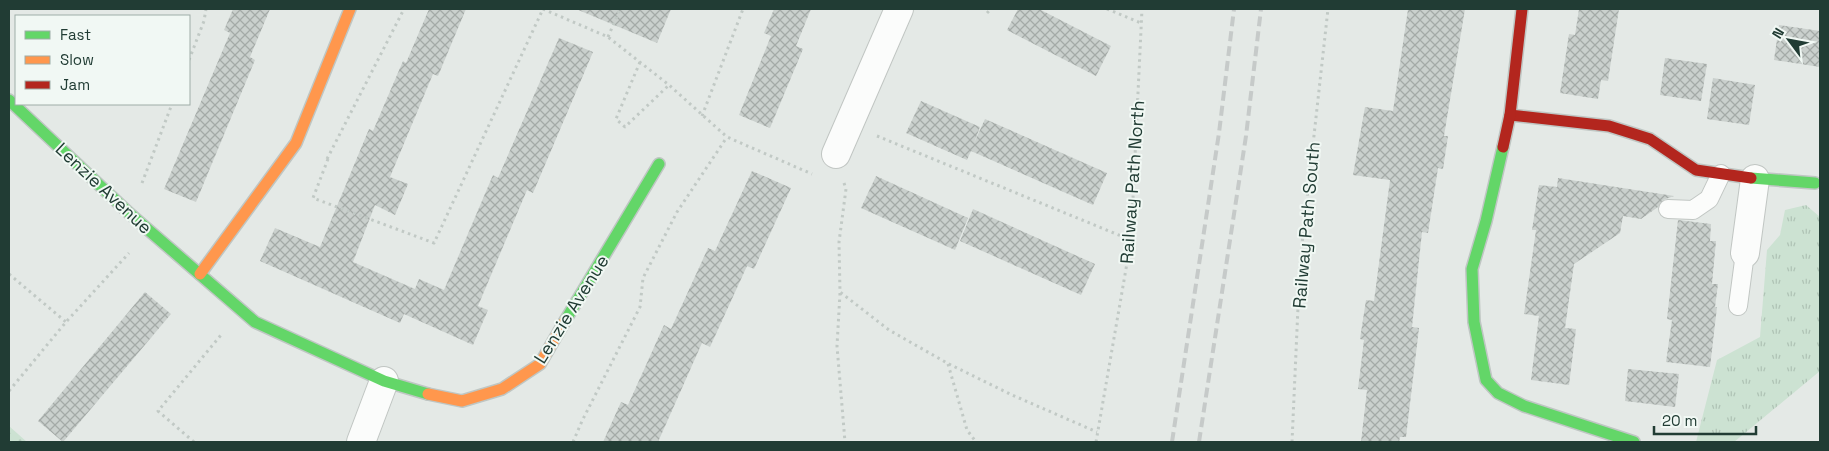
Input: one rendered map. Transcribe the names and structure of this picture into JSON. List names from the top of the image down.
{
  "streets": {
    "street": ["Lenzie Avenue"],
    "path": ["Railway Path North", "Railway Path South"]
  },
  "legend": ["Fast", "Slow", "Jam"],
  "scale_bar": "20 m",
  "north": "top left"
}
